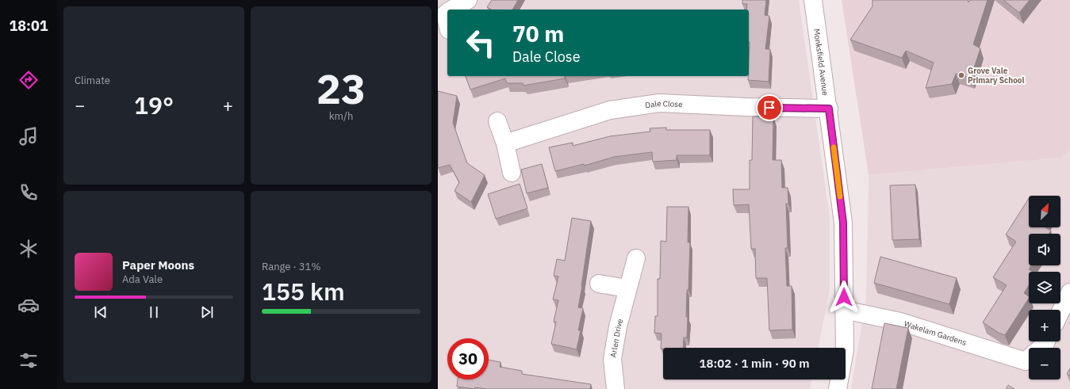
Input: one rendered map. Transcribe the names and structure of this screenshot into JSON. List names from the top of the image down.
{
  "streets": {
    "street": [
      "Monksfield Avenue",
      "Dale Close",
      "Wakelam Gardens",
      "Arlen Drive"
    ]
  },
  "crossings": [
    ["Monksfield Avenue", "Dale Close"],
    ["Monksfield Avenue", "Wakelam Gardens"]
  ],
  "places": ["Grove Vale Primary School"],
  "north": "top right",
  "page": {
    "tabs": "18:01",
    "tile": [
      "Climate",
      ["23", "km/h"],
      ["Range · 31%", "155 km"]
    ],
    "turn": ["70 m", "Dale Close"],
    "heat": ["−", "19°", "+"],
    "map_buttons": ["+", "−"],
    "song": ["Paper Moons", "Ada Vale"],
    "limit": "30",
    "trip": "18:02 · 1 min · 90 m"
  }
}
